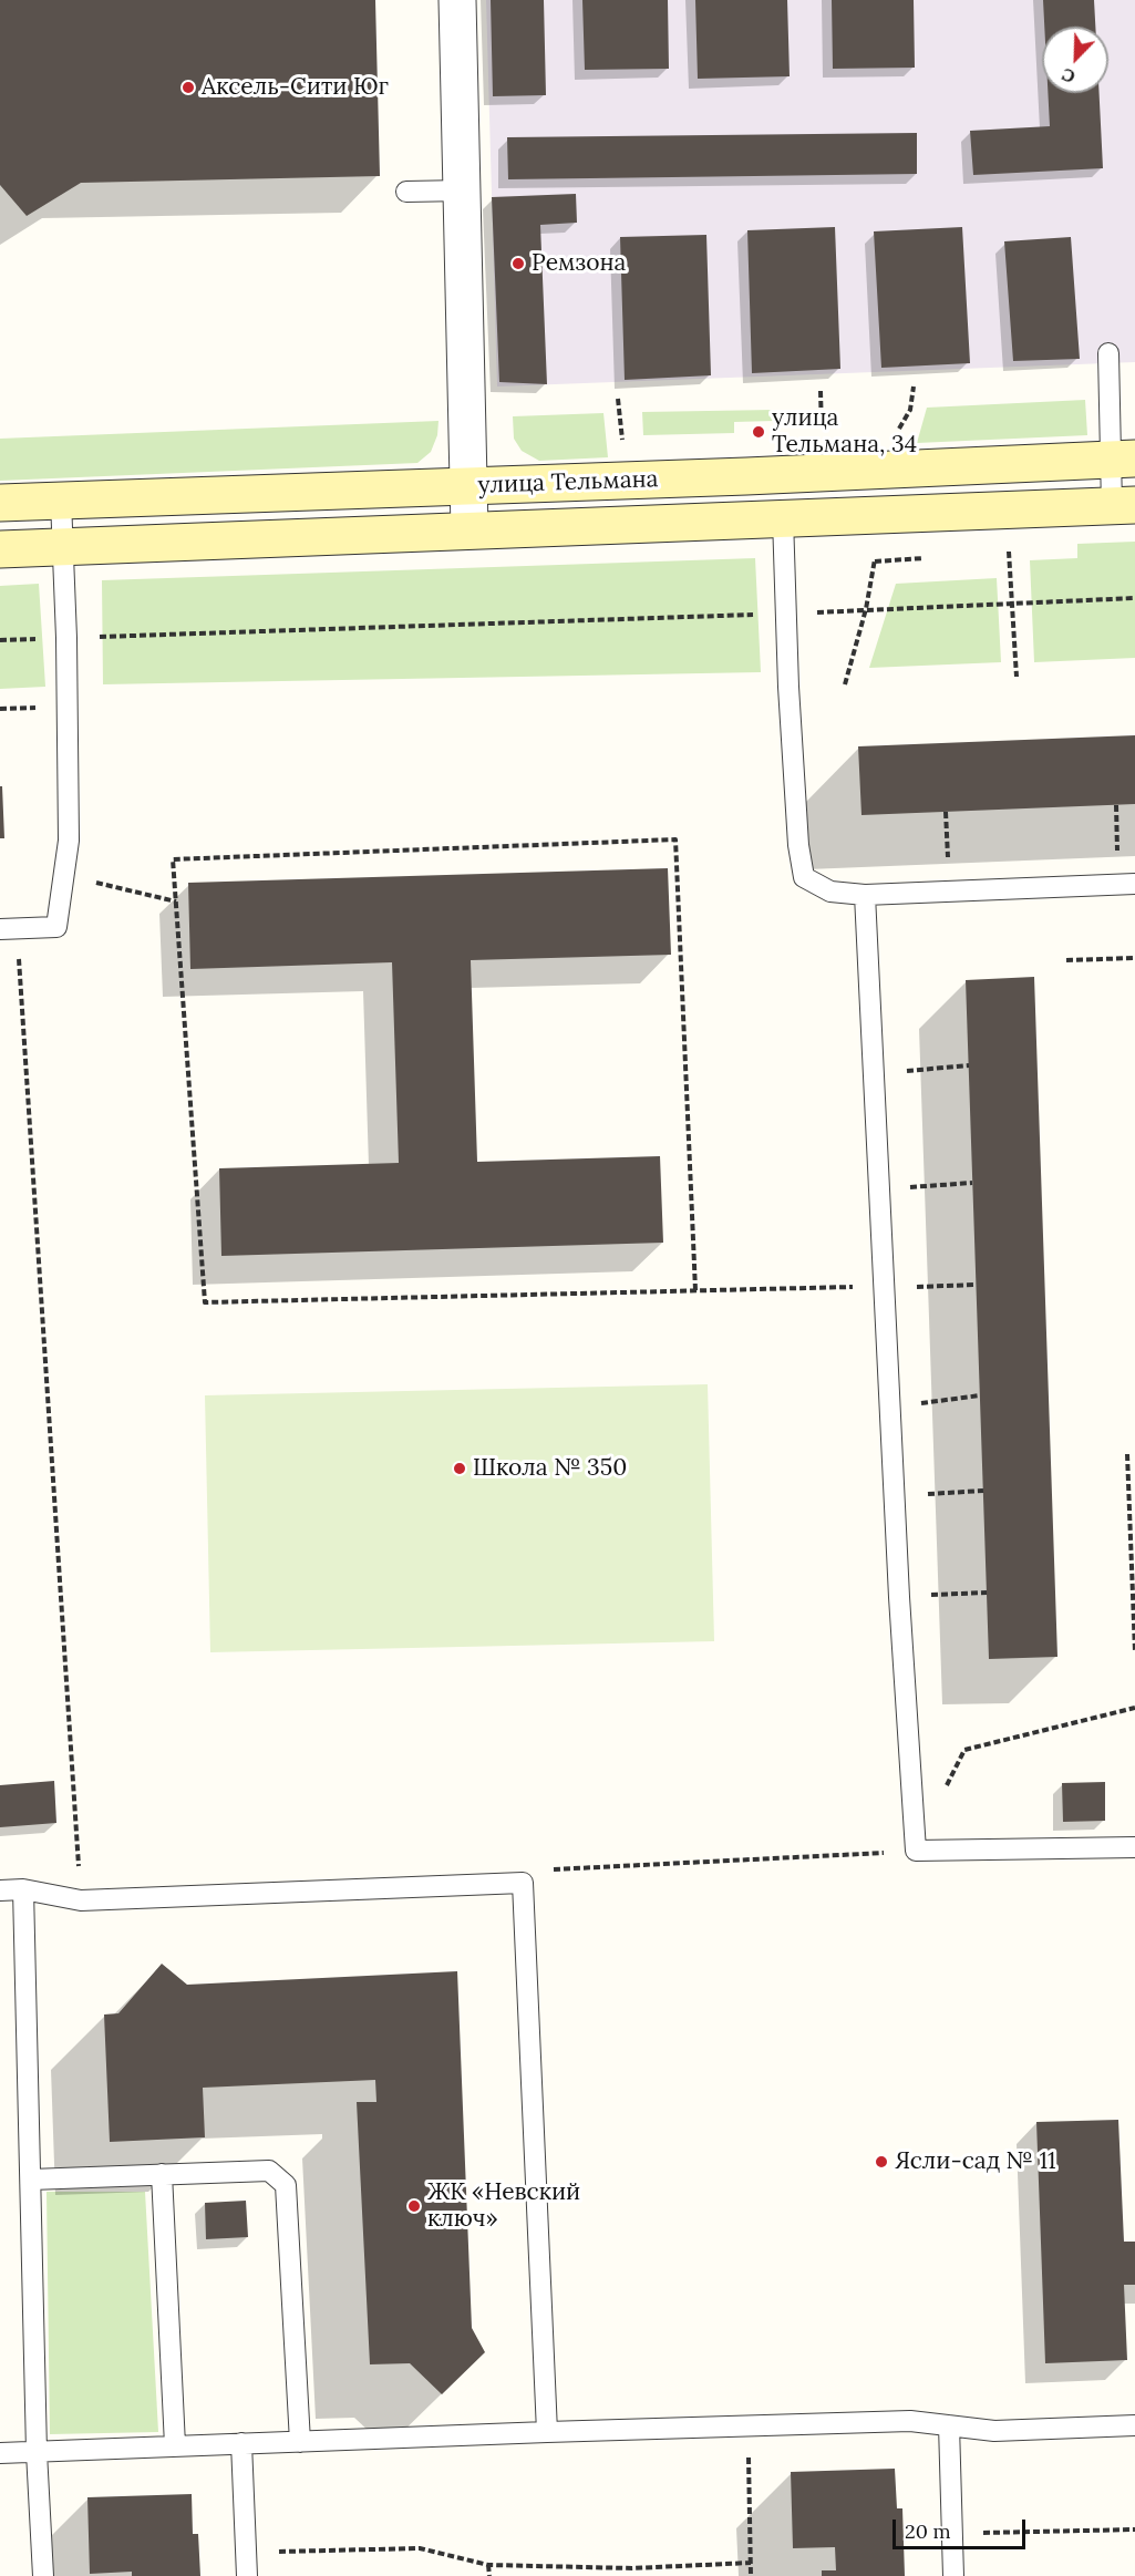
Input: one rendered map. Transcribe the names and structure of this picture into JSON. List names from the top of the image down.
{
  "streets": {
    "street": ["улица Тельмана"]
  },
  "places": [
    "Аксель-Сити Юг",
    "Ремзона",
    "улица Тельмана, 34",
    "Школа № 350",
    "Ясли-сад № 11",
    "ЖК «Невский ключ»"
  ],
  "scale_bar": "20 m",
  "north": "bottom left"
}
